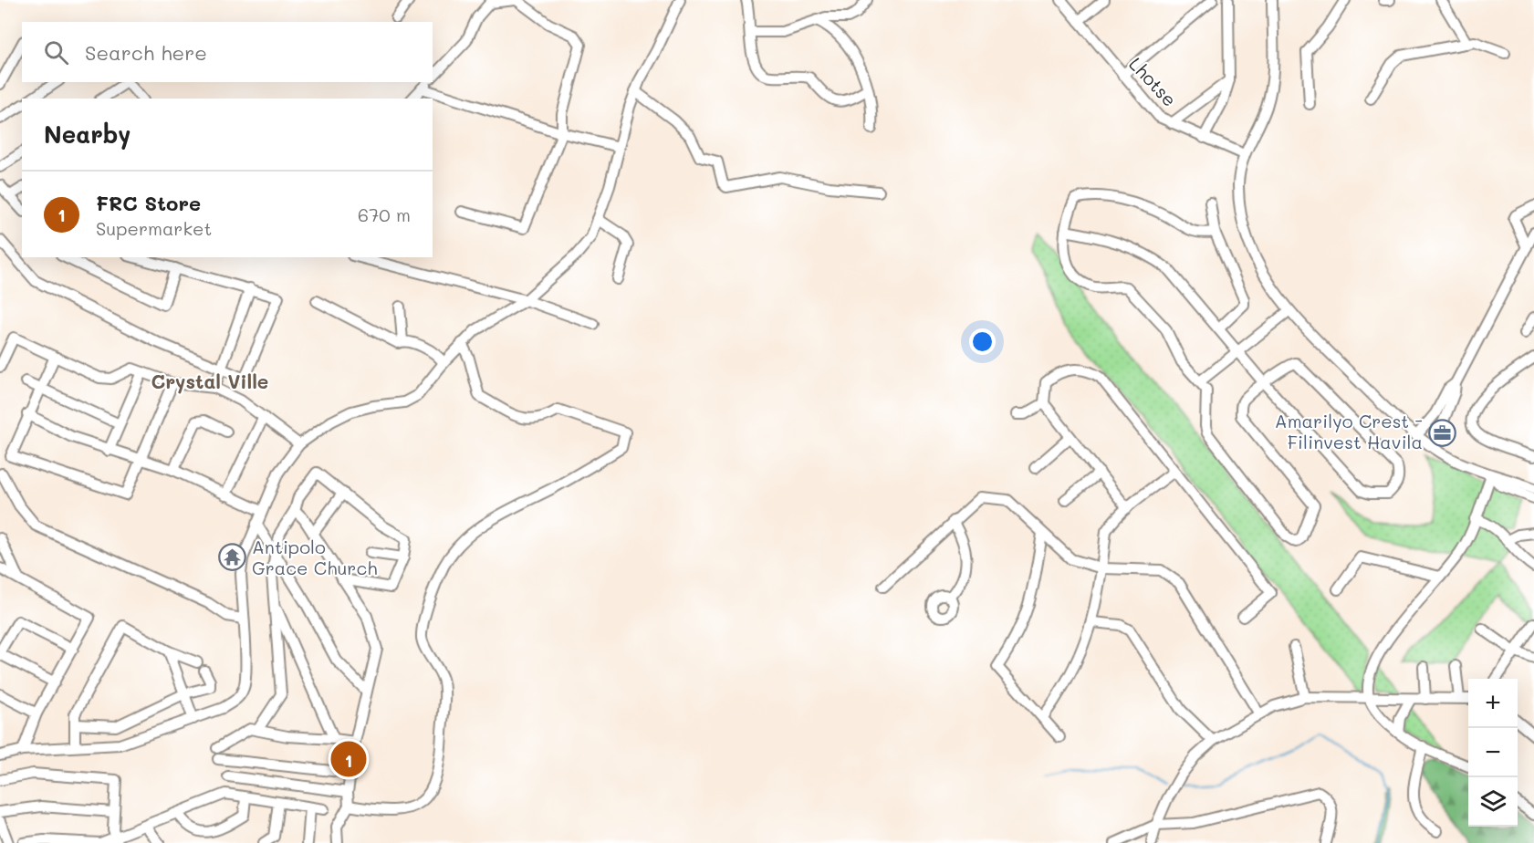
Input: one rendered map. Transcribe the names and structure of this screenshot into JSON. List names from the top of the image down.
{
  "streets": {
    "street": ["Lhotse"]
  },
  "districts": ["Crystal Ville"],
  "places": {
    "office": ["Amarilyo Crest - Filinvest Havila"],
    "temple": ["Antipolo Grace Church"]
  },
  "page": {
    "search": "Search here",
    "heading": "Nearby",
    "list": [
      {
        "mark": "1",
        "name": "FRC Store",
        "note": "Supermarket",
        "value": "670 m"
      }
    ],
    "map_buttons": ["+", "−"],
    "pins": "1"
  }
}
